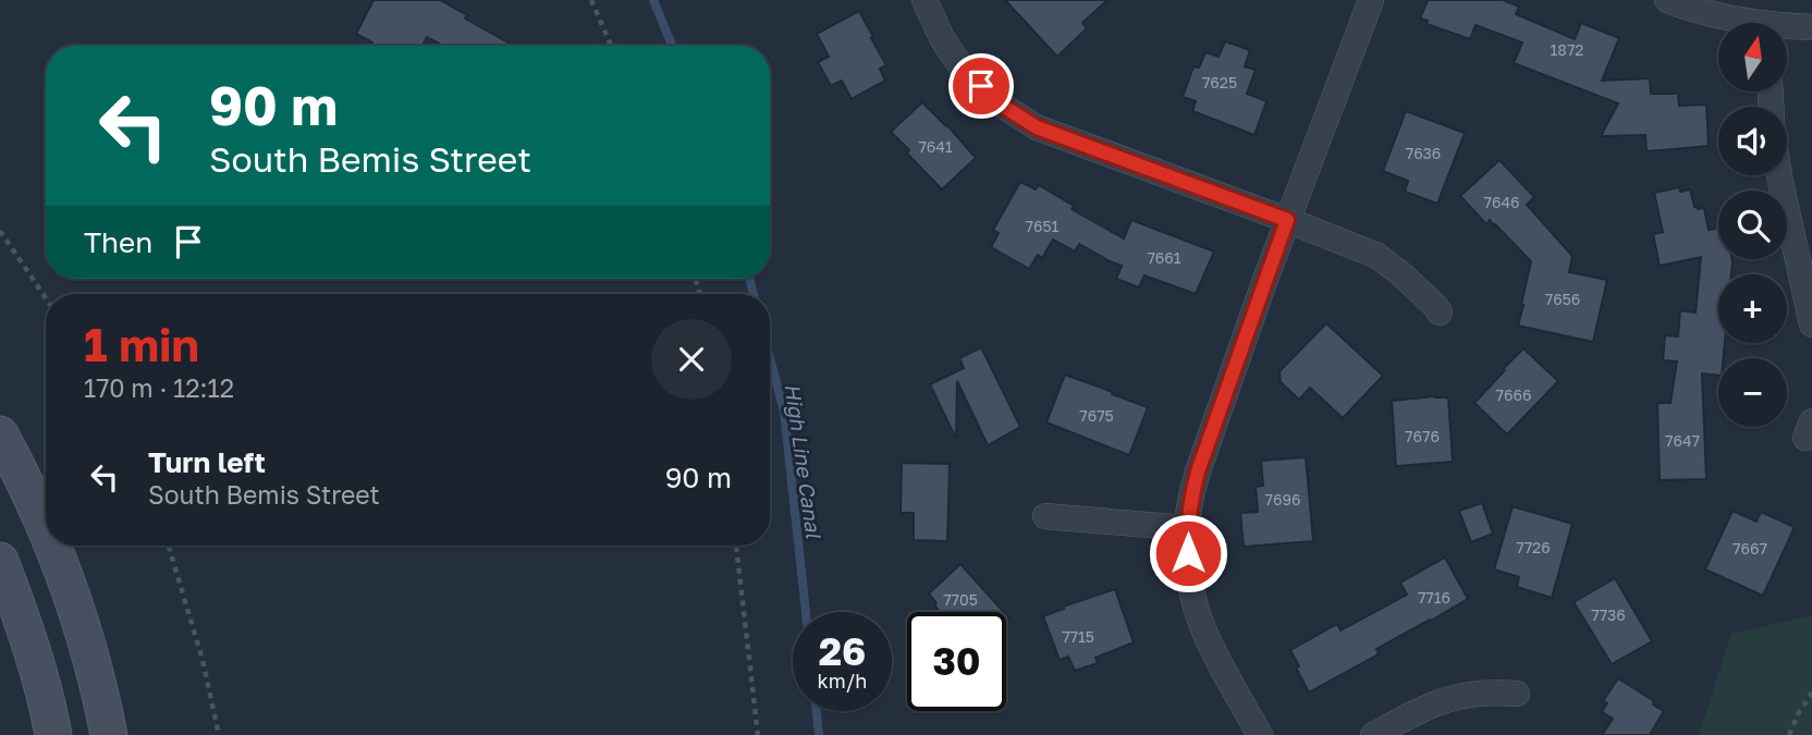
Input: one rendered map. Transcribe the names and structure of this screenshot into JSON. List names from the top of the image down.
{
  "water": ["High Line Canal"],
  "house_numbers": [
    "1872",
    "7625",
    "7641",
    "7636",
    "7646",
    "7651",
    "7661",
    "7656",
    "7666",
    "7675",
    "7676",
    "7647",
    "7696",
    "7726",
    "7667",
    "7716",
    "7705",
    "7736",
    "7715"
  ],
  "north": "top",
  "page": {
    "map_buttons": ["+", "−"],
    "turn": ["90 m", "South Bemis Street"],
    "then": "Then",
    "heading": ["1 min", "170 m · 12:12"],
    "list": [
      {
        "name": "Turn left",
        "note": "South Bemis Street",
        "value": "90 m"
      }
    ],
    "speed": "26 km/h",
    "limit": "30"
  }
}
